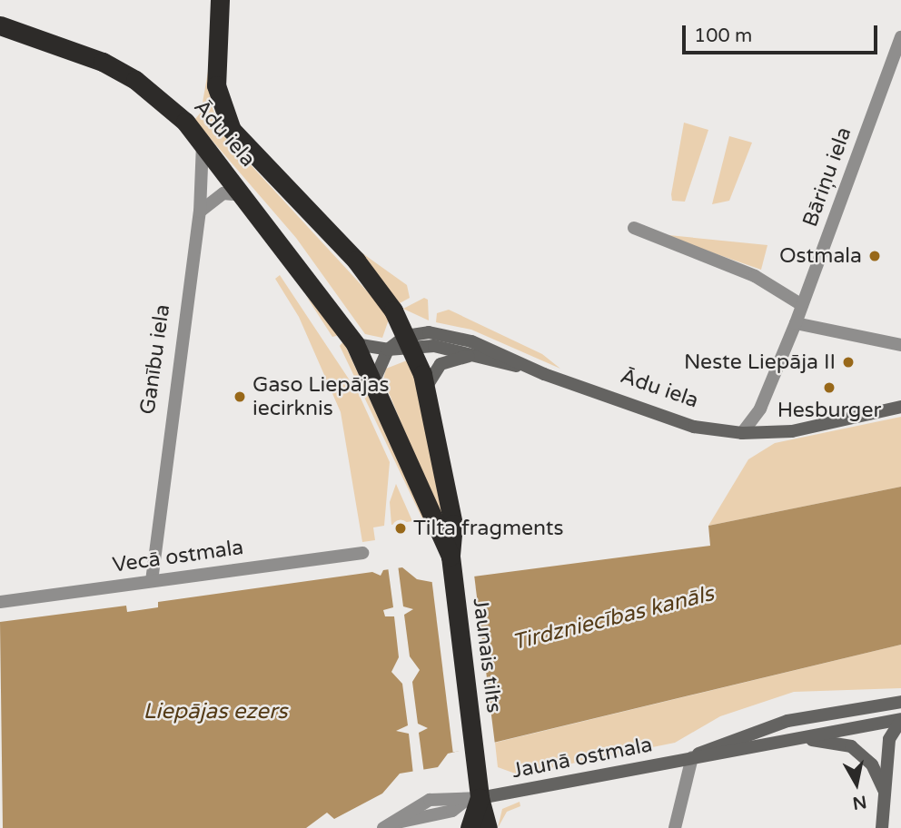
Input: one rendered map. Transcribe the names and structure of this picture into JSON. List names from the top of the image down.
{
  "streets": {
    "highway": ["Ādu iela", "Jaunais tilts"],
    "main road": ["Jaunā ostmala"],
    "street": ["Bāriņu iela", "Ganību iela", "Vecā ostmala"]
  },
  "crossings": [
    ["Ādu iela", "Bāriņu iela"],
    ["Ādu iela", "Ganību iela"],
    ["Ganību iela", "Vecā ostmala"],
    ["Jaunais tilts", "Jaunā ostmala"]
  ],
  "water": ["Tirdzniecības kanāls", "Liepājas ezers"],
  "places": [
    "Ostmala",
    "Neste Liepāja II",
    "Hesburger",
    "Gaso Liepājas iecirknis",
    "Tilta fragments"
  ],
  "scale_bar": "100 m",
  "north": "bottom"
}
